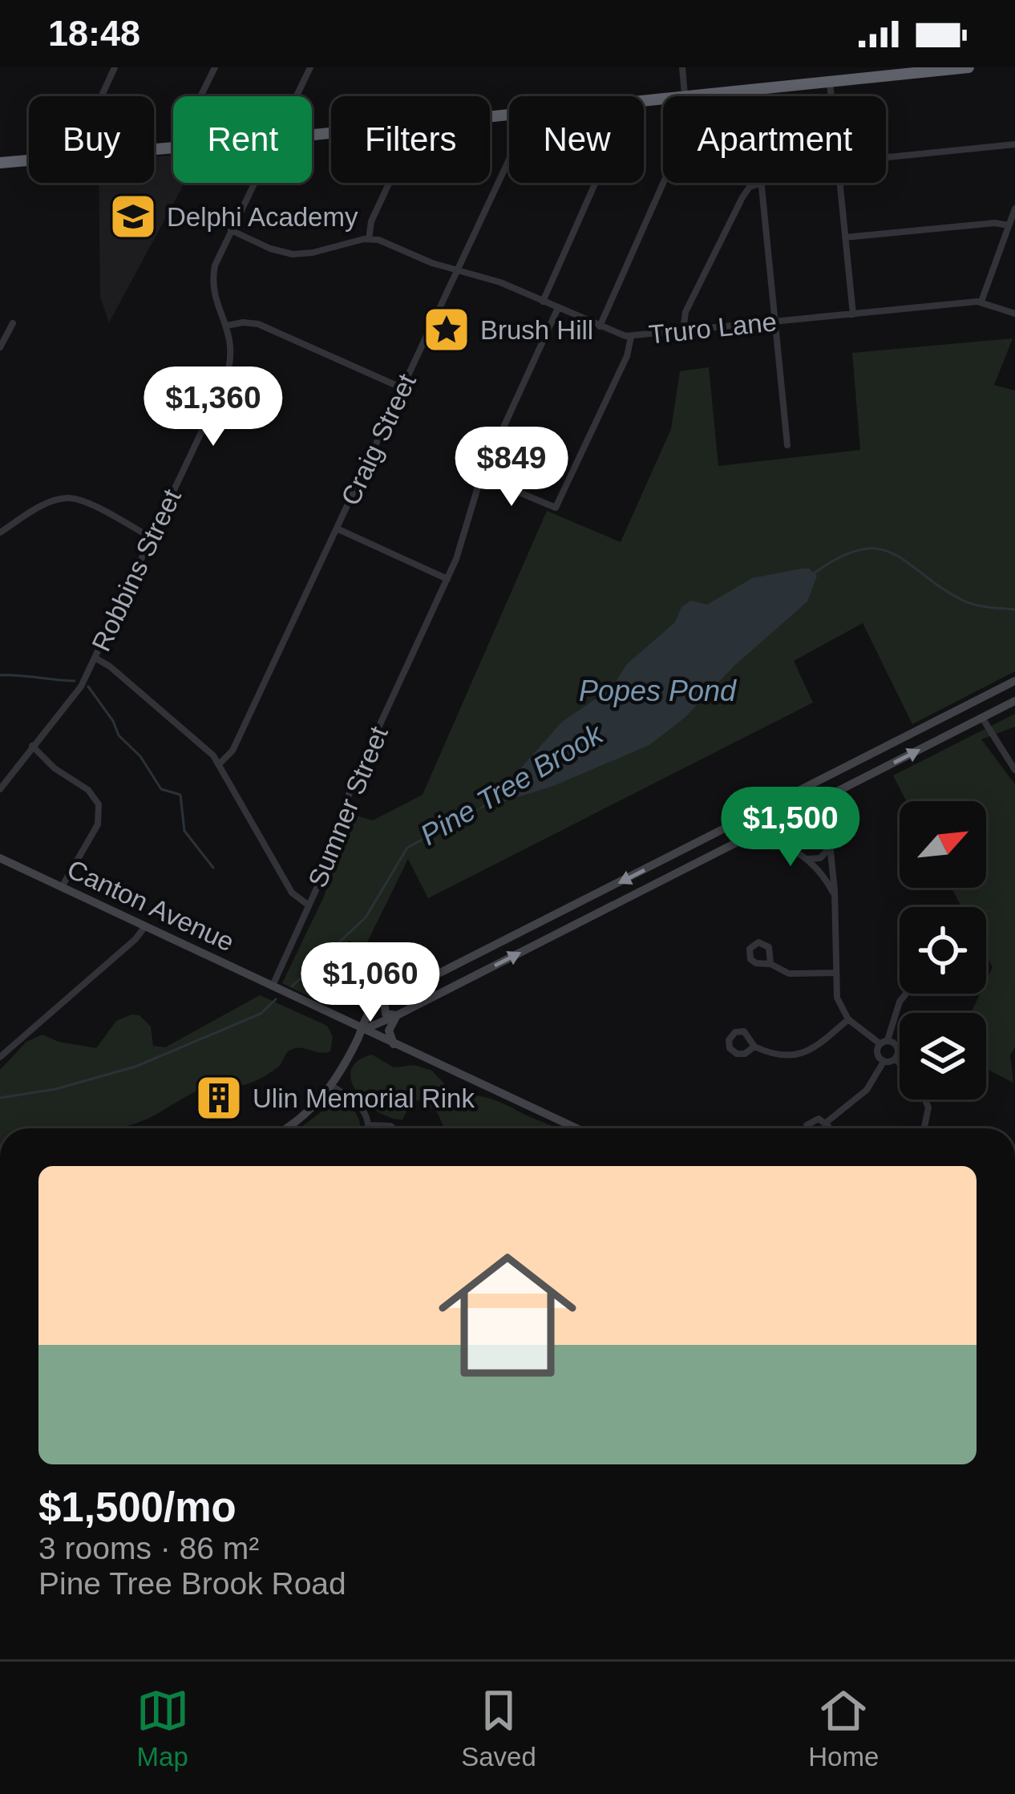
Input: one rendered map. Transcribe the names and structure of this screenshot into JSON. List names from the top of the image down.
{
  "streets": {
    "main road": ["Canton Avenue"],
    "street": [
      "Truro Lane",
      "Craig Street",
      "Robbins Street",
      "Sumner Street"
    ]
  },
  "crossings": [
    ["Truro Lane", "Craig Street"],
    ["Truro Lane", "Sumner Street"],
    ["Sumner Street", "Canton Avenue"]
  ],
  "water": ["Popes Pond", "Pine Tree Brook"],
  "places": {
    "school or university": ["Delphi Academy"],
    "place": ["Brush Hill"],
    "building": ["Ulin Memorial Rink"]
  },
  "north": "top right",
  "page": {
    "status": "18:48",
    "chip": [
      "Buy",
      "Rent",
      "Filters",
      "New",
      "Apartment"
    ],
    "price": [
      "$1,360",
      "$849",
      "$1,500",
      "$1,060"
    ],
    "list": [
      {
        "name": "$1,500/mo",
        "note": "3 rooms · 86 m² · Pine Tree Brook Road"
      }
    ],
    "tabs": ["Map", "Saved", "Home"]
  }
}
